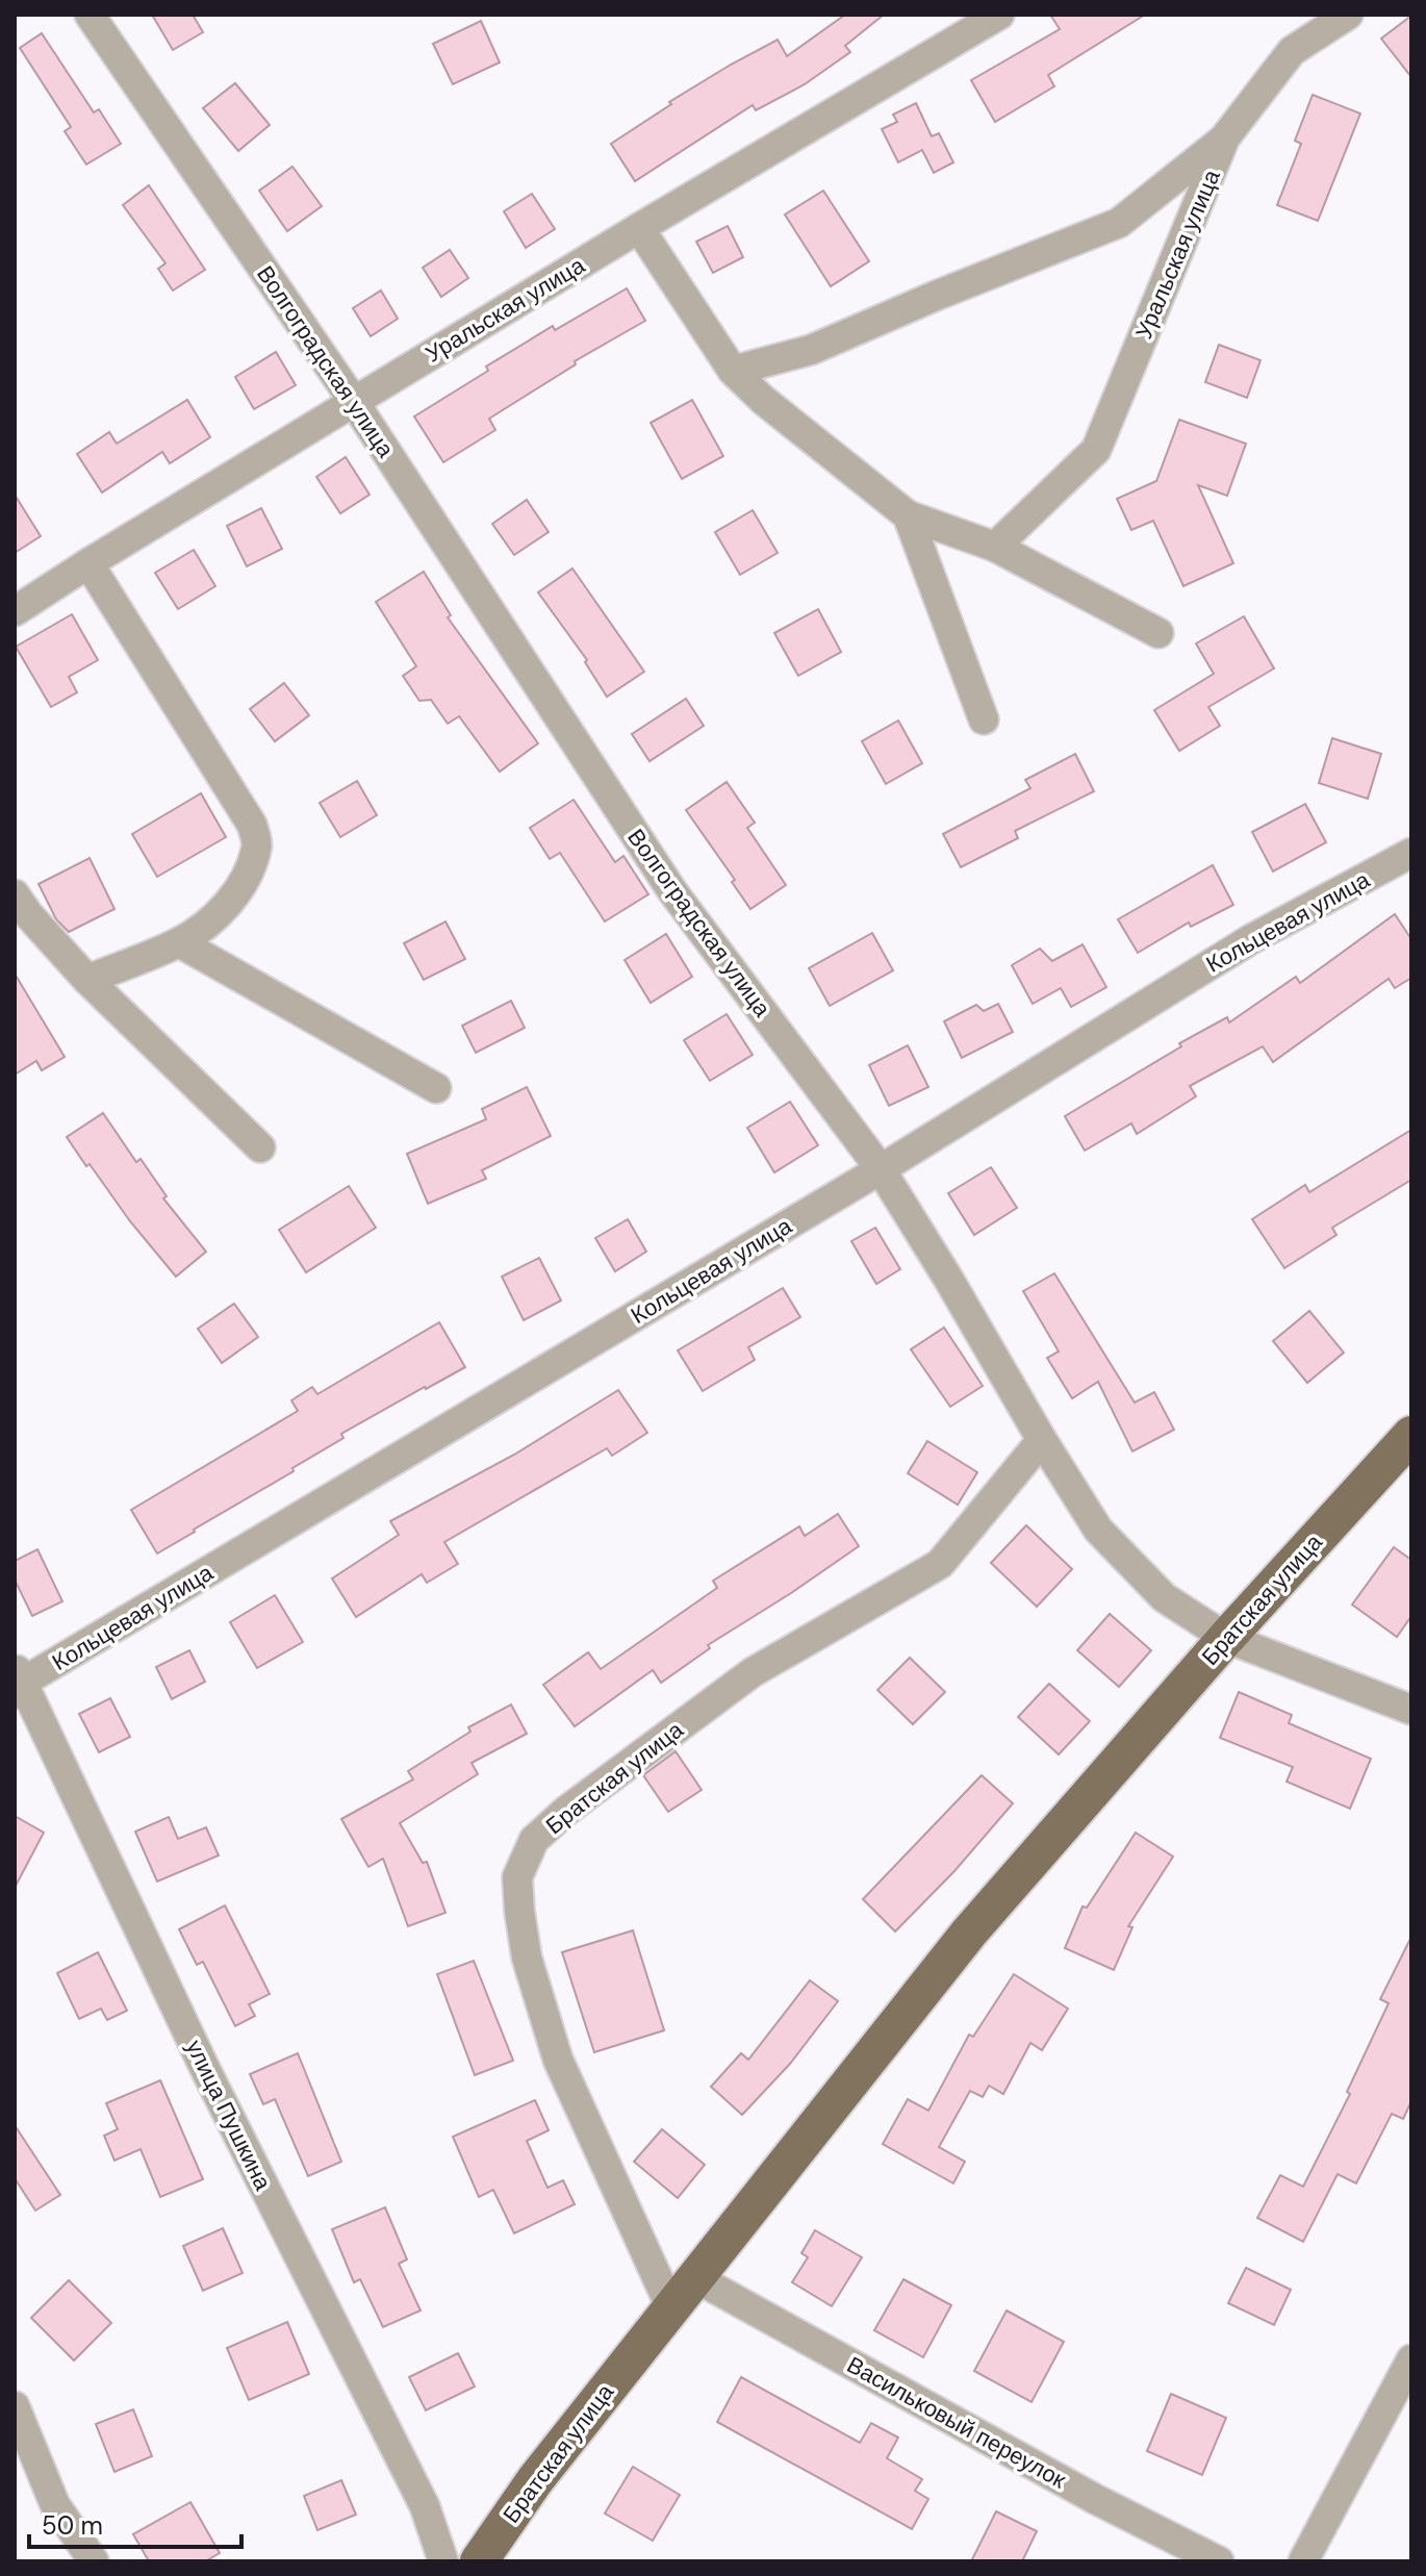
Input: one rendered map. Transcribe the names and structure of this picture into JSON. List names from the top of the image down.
{
  "streets": {
    "main road": ["Братская улица"],
    "street": [
      "Уральская улица",
      "Волгоградская улица",
      "Кольцевая улица",
      "улица Пушкина",
      "Васильковый переулок"
    ]
  },
  "crossings": [
    ["Уральская улица", "Волгоградская улица"],
    ["Волгоградская улица", "Кольцевая улица"],
    ["Волгоградская улица", "Братская улица"],
    ["Кольцевая улица", "улица Пушкина"],
    ["Братская улица", "Васильковый переулок"]
  ],
  "scale_bar": "50 m"
}
